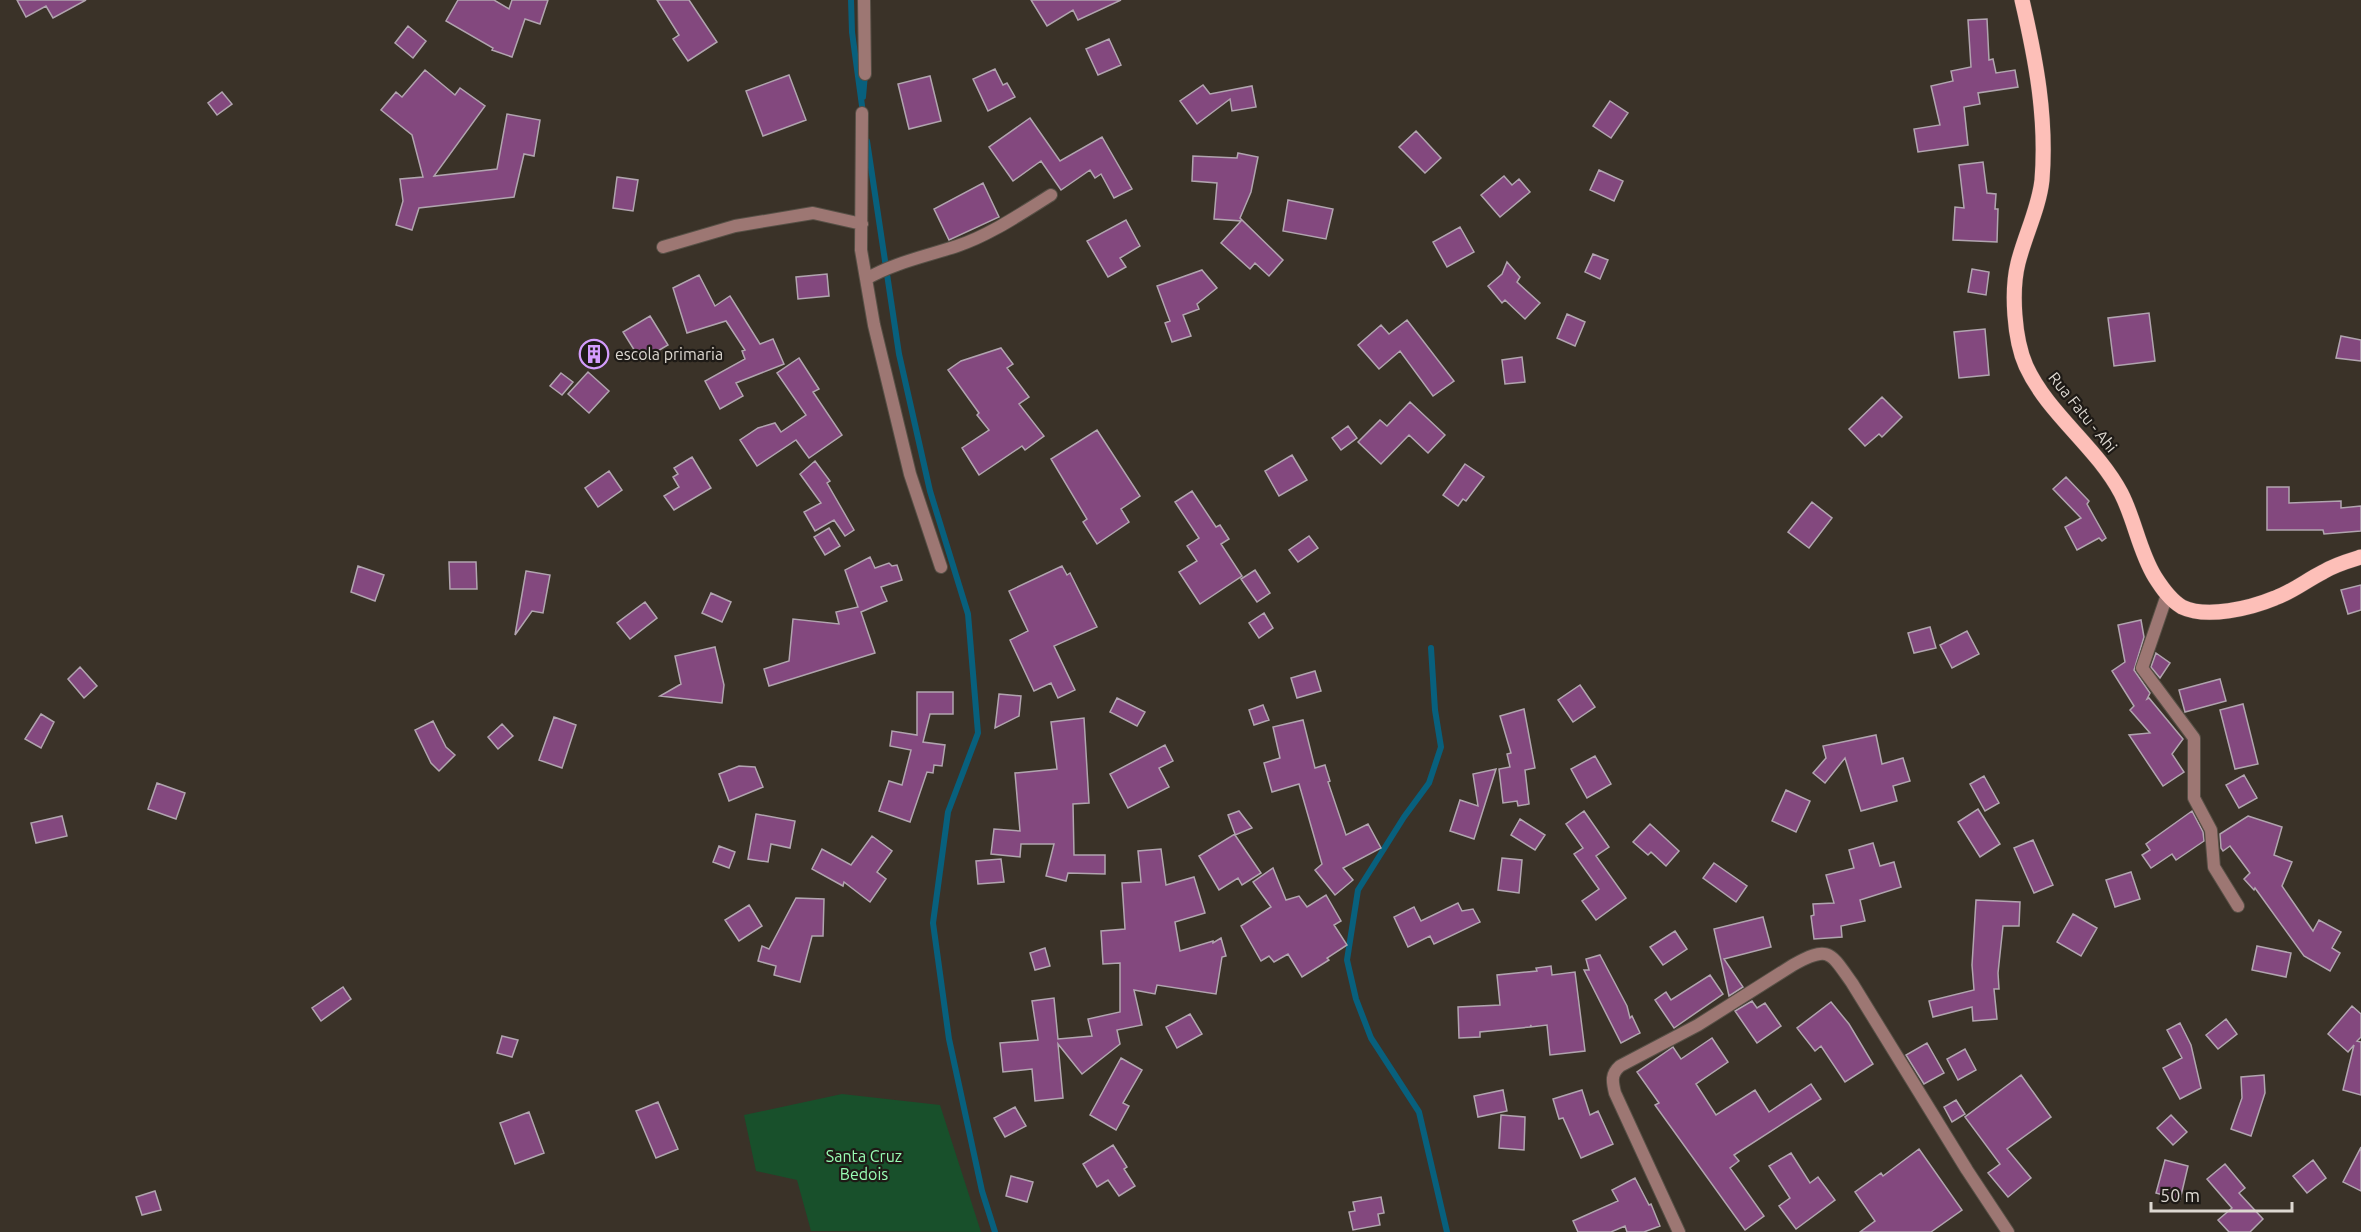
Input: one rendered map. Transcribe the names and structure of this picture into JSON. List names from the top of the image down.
{
  "streets": {
    "main road": ["Rua Fatu - Ahi"]
  },
  "parks": ["Santa Cruz Bedois"],
  "places": {
    "building": ["escola primaria"]
  },
  "scale_bar": "50 m"
}
